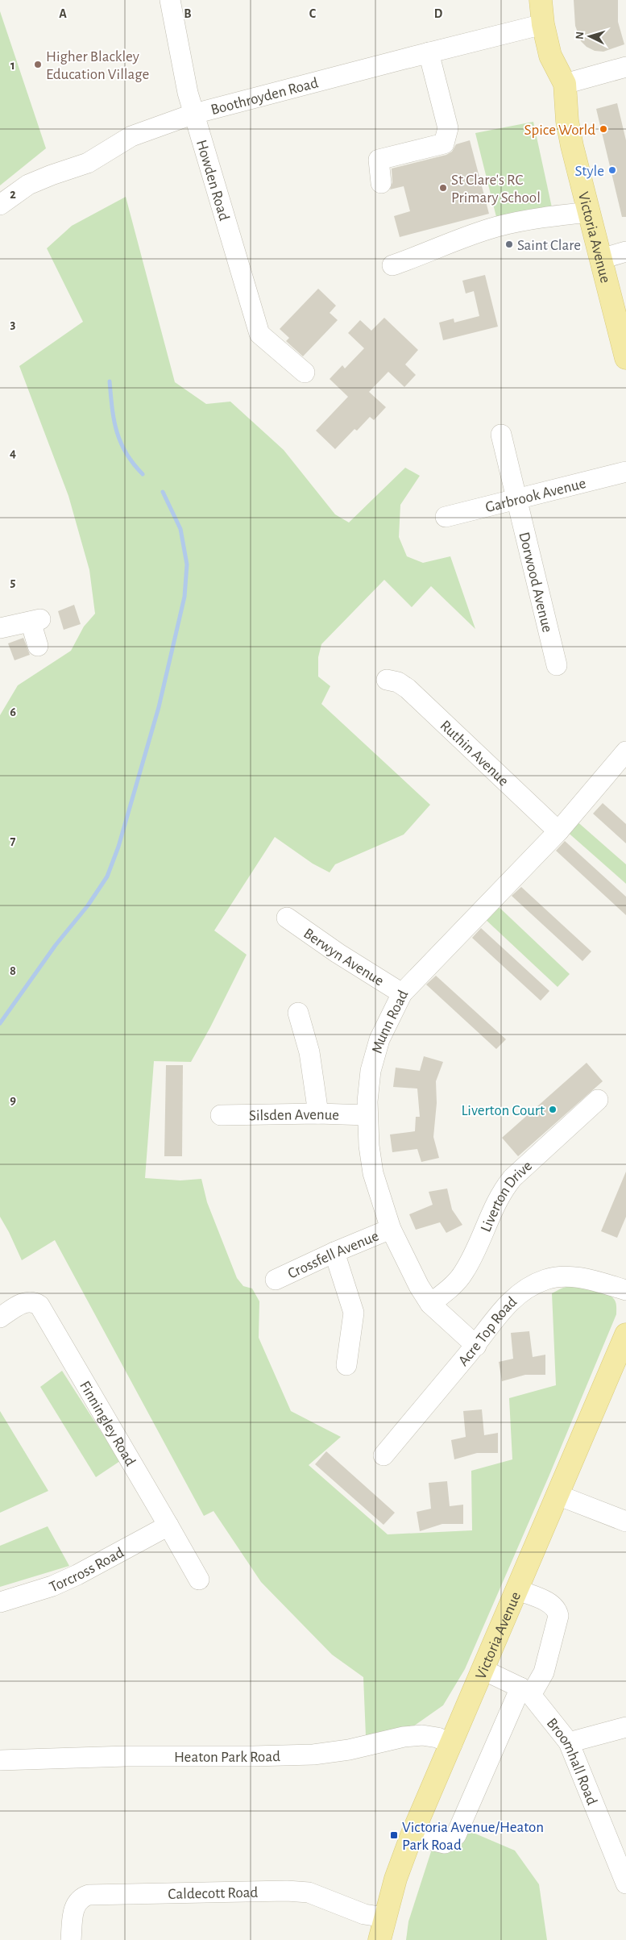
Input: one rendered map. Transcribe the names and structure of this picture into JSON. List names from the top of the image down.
{
  "streets": {
    "main road": ["Victoria Avenue"],
    "street": [
      "Boothroyden Road",
      "Howden Road",
      "Garbrook Avenue",
      "Dorwood Avenue",
      "Ruthin Avenue",
      "Berwyn Avenue",
      "Munn Road",
      "Silsden Avenue",
      "Liverton Drive",
      "Crossfell Avenue",
      "Acre Top Road",
      "Finningley Road",
      "Torcross Road",
      "Heaton Park Road",
      "Broomhall Road",
      "Caldecott Road"
    ]
  },
  "crossings": [
    ["Boothroyden Road", "Howden Road"],
    ["Boothroyden Road", "Victoria Avenue"],
    ["Victoria Avenue", "Heaton Park Road"],
    ["Victoria Avenue", "Broomhall Road"],
    ["Victoria Avenue", "Caldecott Road"],
    ["Garbrook Avenue", "Dorwood Avenue"],
    ["Ruthin Avenue", "Munn Road"],
    ["Berwyn Avenue", "Munn Road"],
    ["Munn Road", "Silsden Avenue"],
    ["Munn Road", "Liverton Drive"],
    ["Munn Road", "Crossfell Avenue"],
    ["Munn Road", "Acre Top Road"],
    ["Finningley Road", "Torcross Road"]
  ],
  "places": {
    "other": [
      "Higher Blackley Education Village",
      "Spice World",
      "Style",
      "St Clare's RC Primary School",
      "Saint Clare",
      "Liverton Court"
    ],
    "transit": ["Victoria Avenue/Heaton Park Road"]
  },
  "north": "left",
  "grid": {
    "columns": [
      "A",
      "B",
      "C",
      "D"
    ],
    "rows": [
      "1",
      "2",
      "3",
      "4",
      "5",
      "6",
      "7",
      "8",
      "9"
    ]
  }
}
